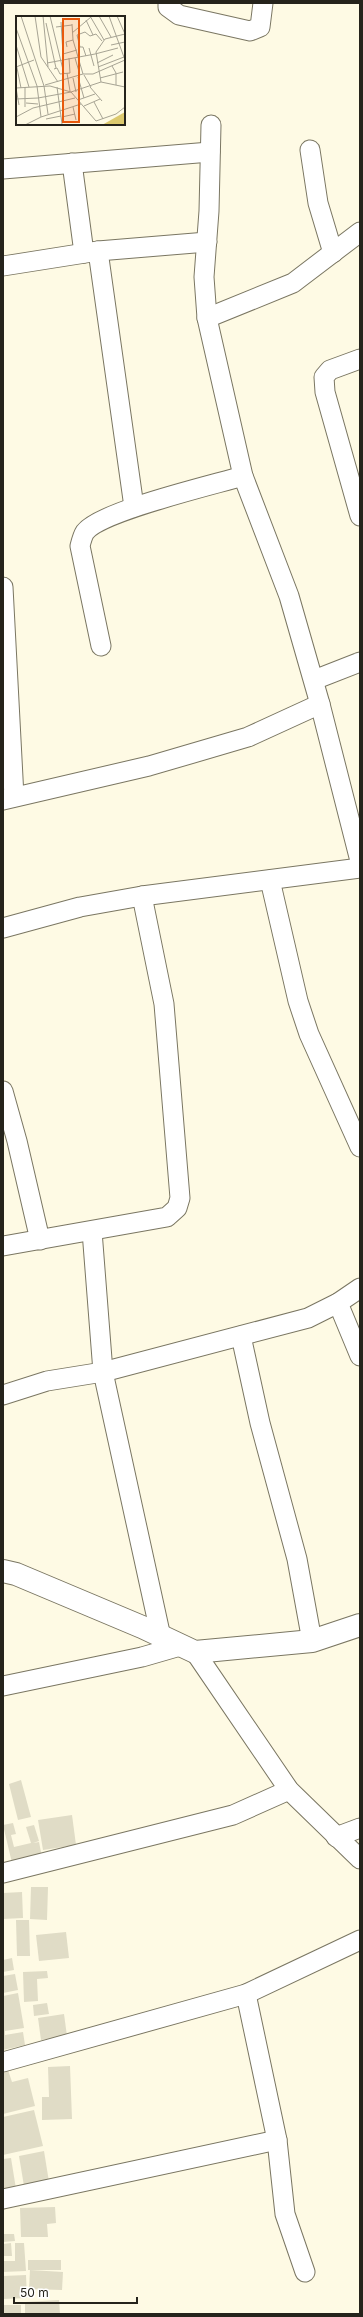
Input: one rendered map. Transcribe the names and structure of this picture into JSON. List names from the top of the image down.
{
  "scale_bar": "50 m"
}
